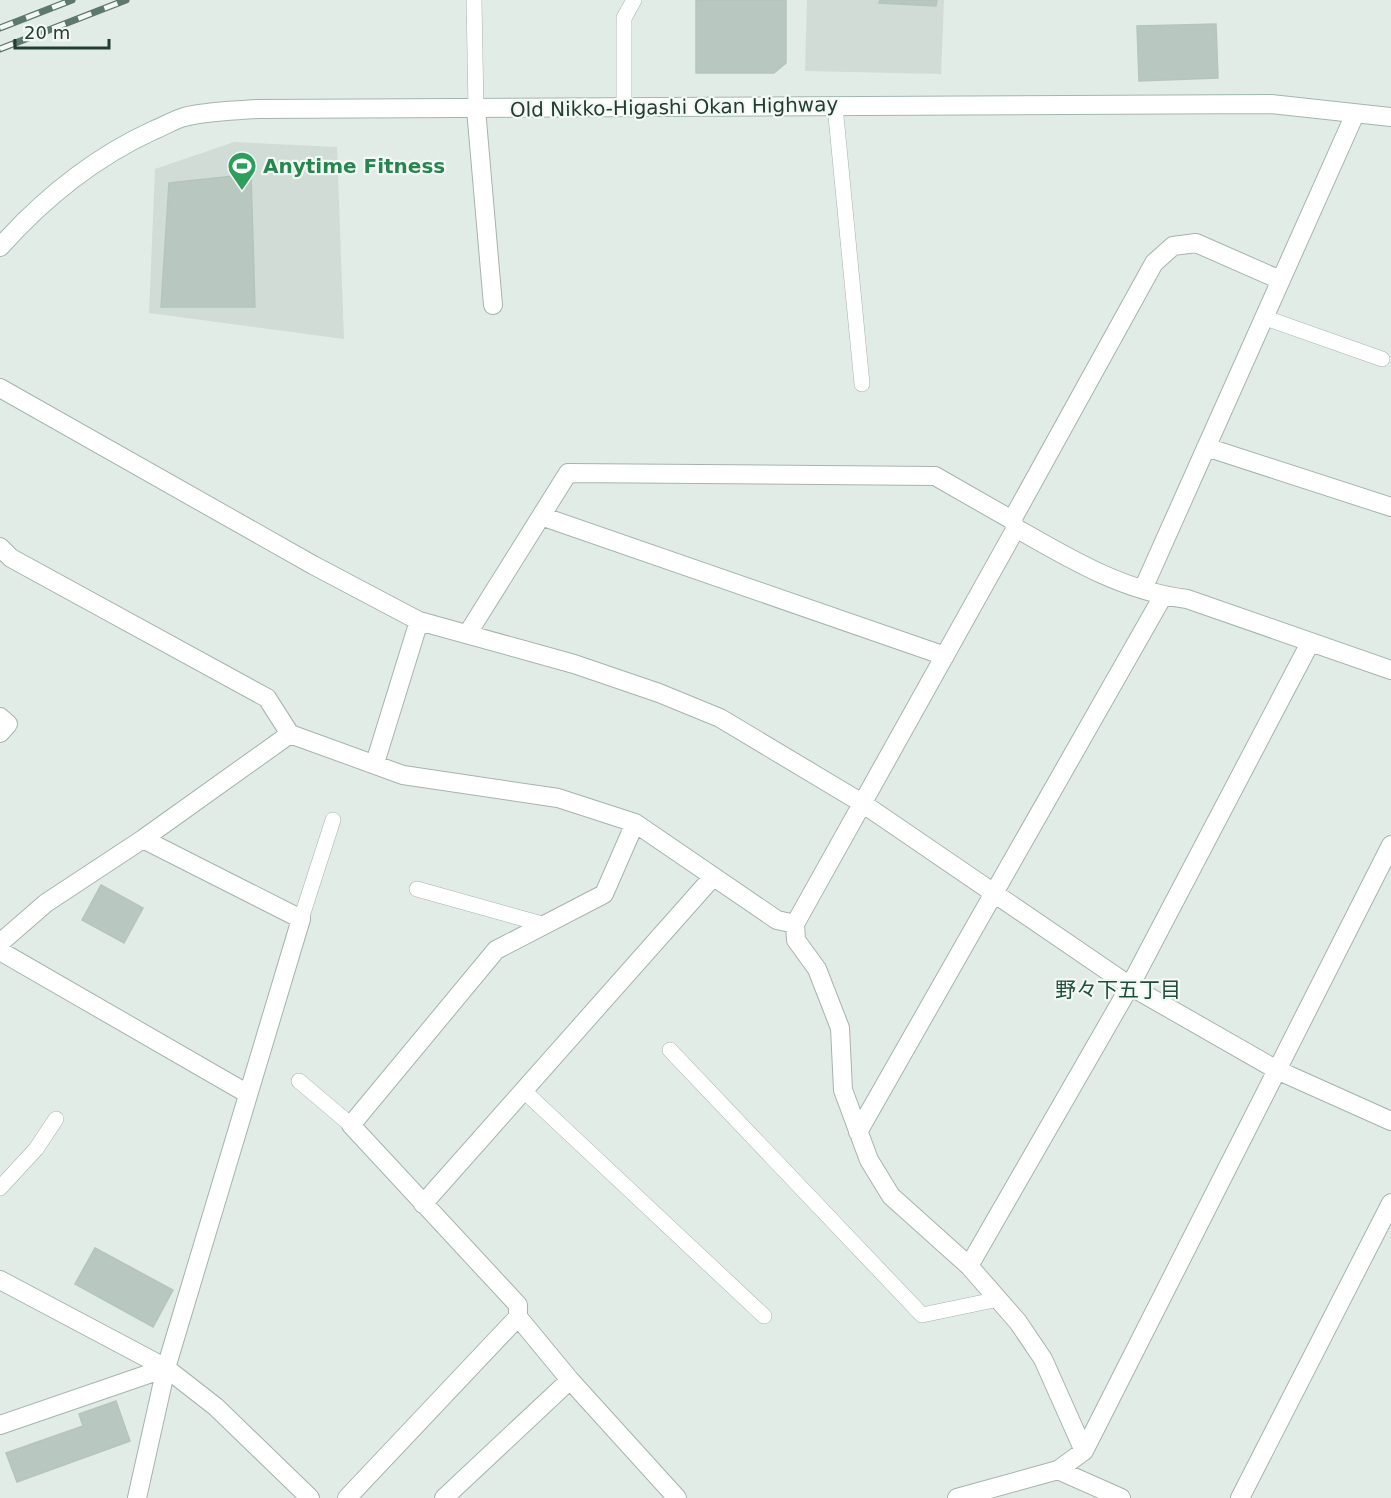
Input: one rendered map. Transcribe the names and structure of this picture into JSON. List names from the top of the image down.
{
  "streets": {
    "street": ["Old Nikko-Higashi Okan Highway"]
  },
  "districts": ["野々下五丁目"],
  "places": {
    "sports": ["Anytime Fitness"]
  },
  "scale_bar": "20 m"
}
